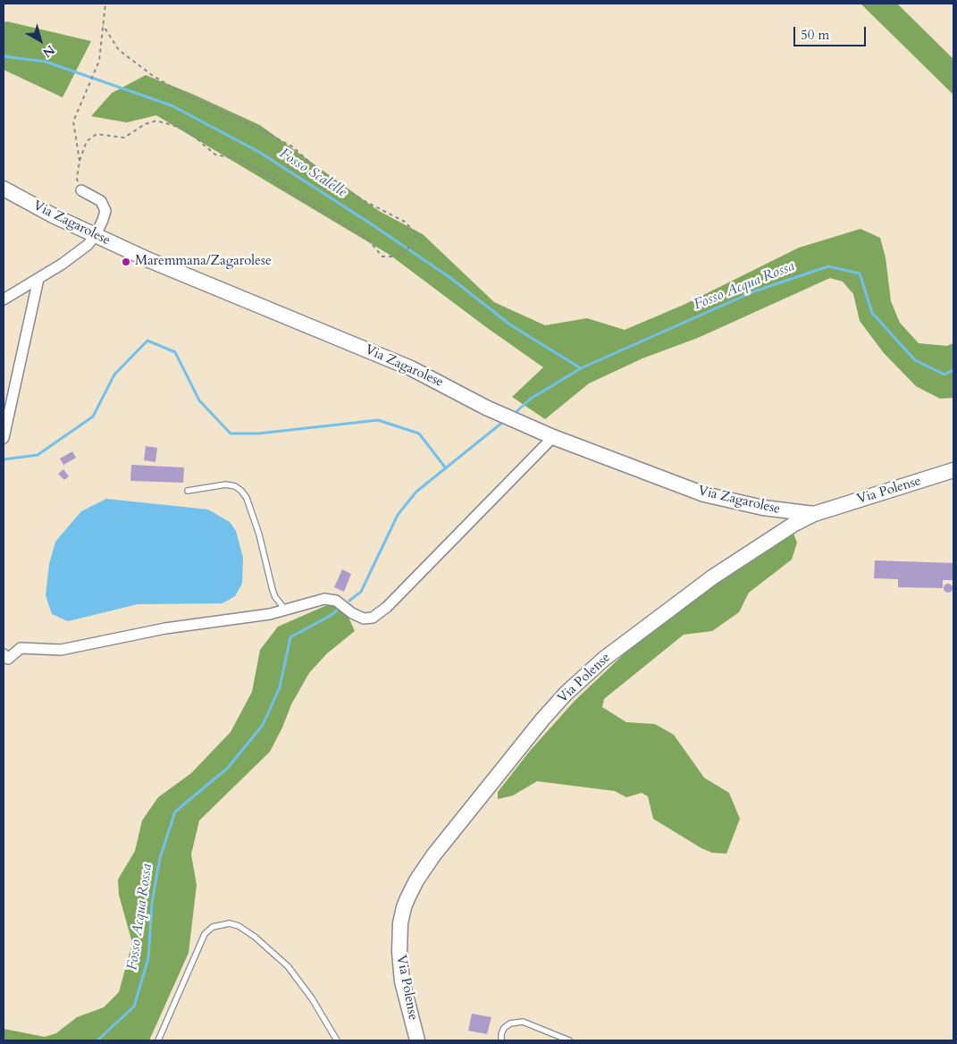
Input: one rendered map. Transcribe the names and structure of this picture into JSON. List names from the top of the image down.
{
  "streets": {
    "main road": ["Via Zagarolese", "Via Polense"]
  },
  "crossings": [
    ["Via Zagarolese", "Via Polense"]
  ],
  "water": ["Fosso Scalelle", "Fosso Acqua Rossa"],
  "places": ["Maremmana/Zagarolese"],
  "scale_bar": "50 m",
  "north": "bottom right"
}
